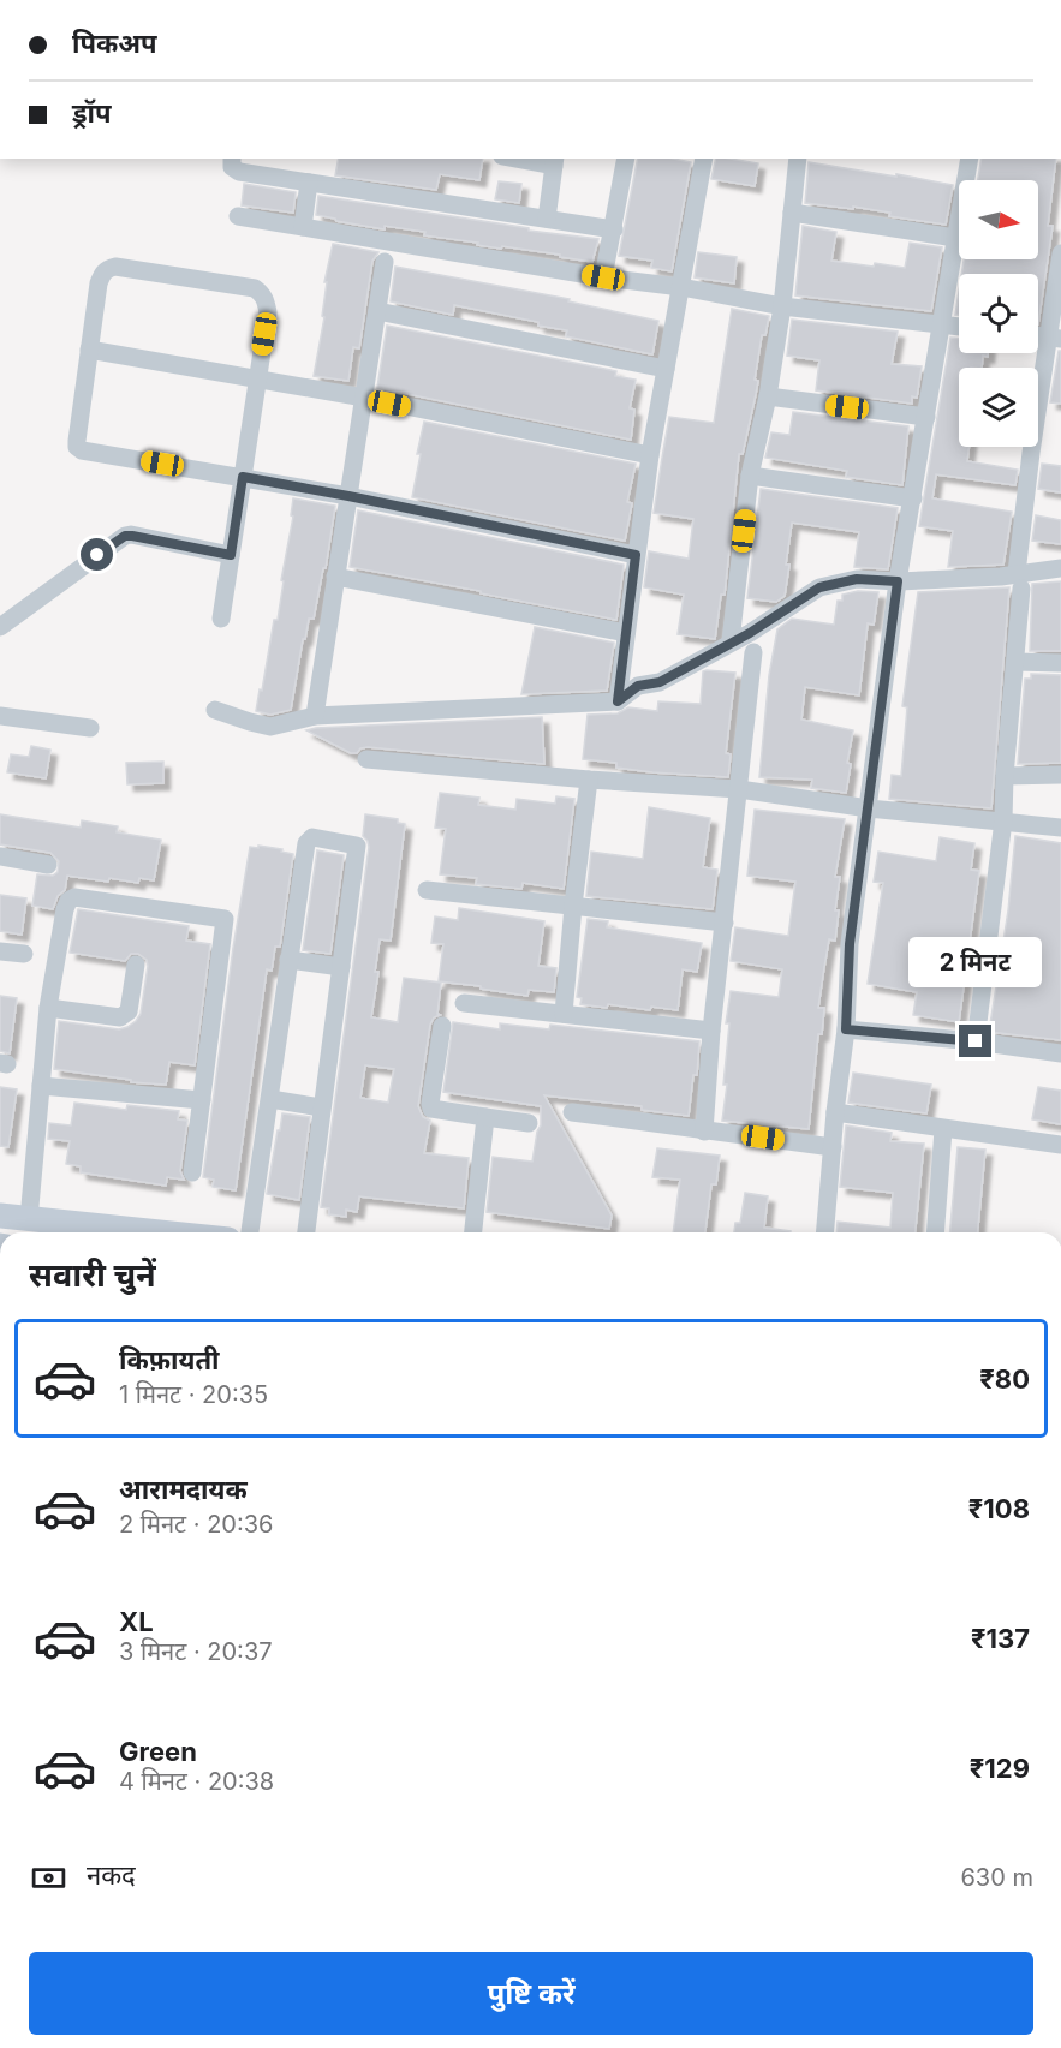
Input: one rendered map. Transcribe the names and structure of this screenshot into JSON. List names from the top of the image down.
{
  "north": "right",
  "page": {
    "banner": ["पिकअप", "ड्रॉप"],
    "bubble": "2 मिनट",
    "heading": "सवारी चुनें",
    "list": [
      {
        "name": "किफ़ायती",
        "note": "1 मिनट · 20:35",
        "value": "₹80"
      },
      {
        "name": "आरामदायक",
        "note": "2 मिनट · 20:36",
        "value": "₹108"
      },
      {
        "name": "XL",
        "note": "3 मिनट · 20:37",
        "value": "₹137"
      },
      {
        "name": "Green",
        "note": "4 मिनट · 20:38",
        "value": "₹129"
      }
    ],
    "pay": ["नकद", "630 m"],
    "buttons": "पुष्टि करें"
  }
}
